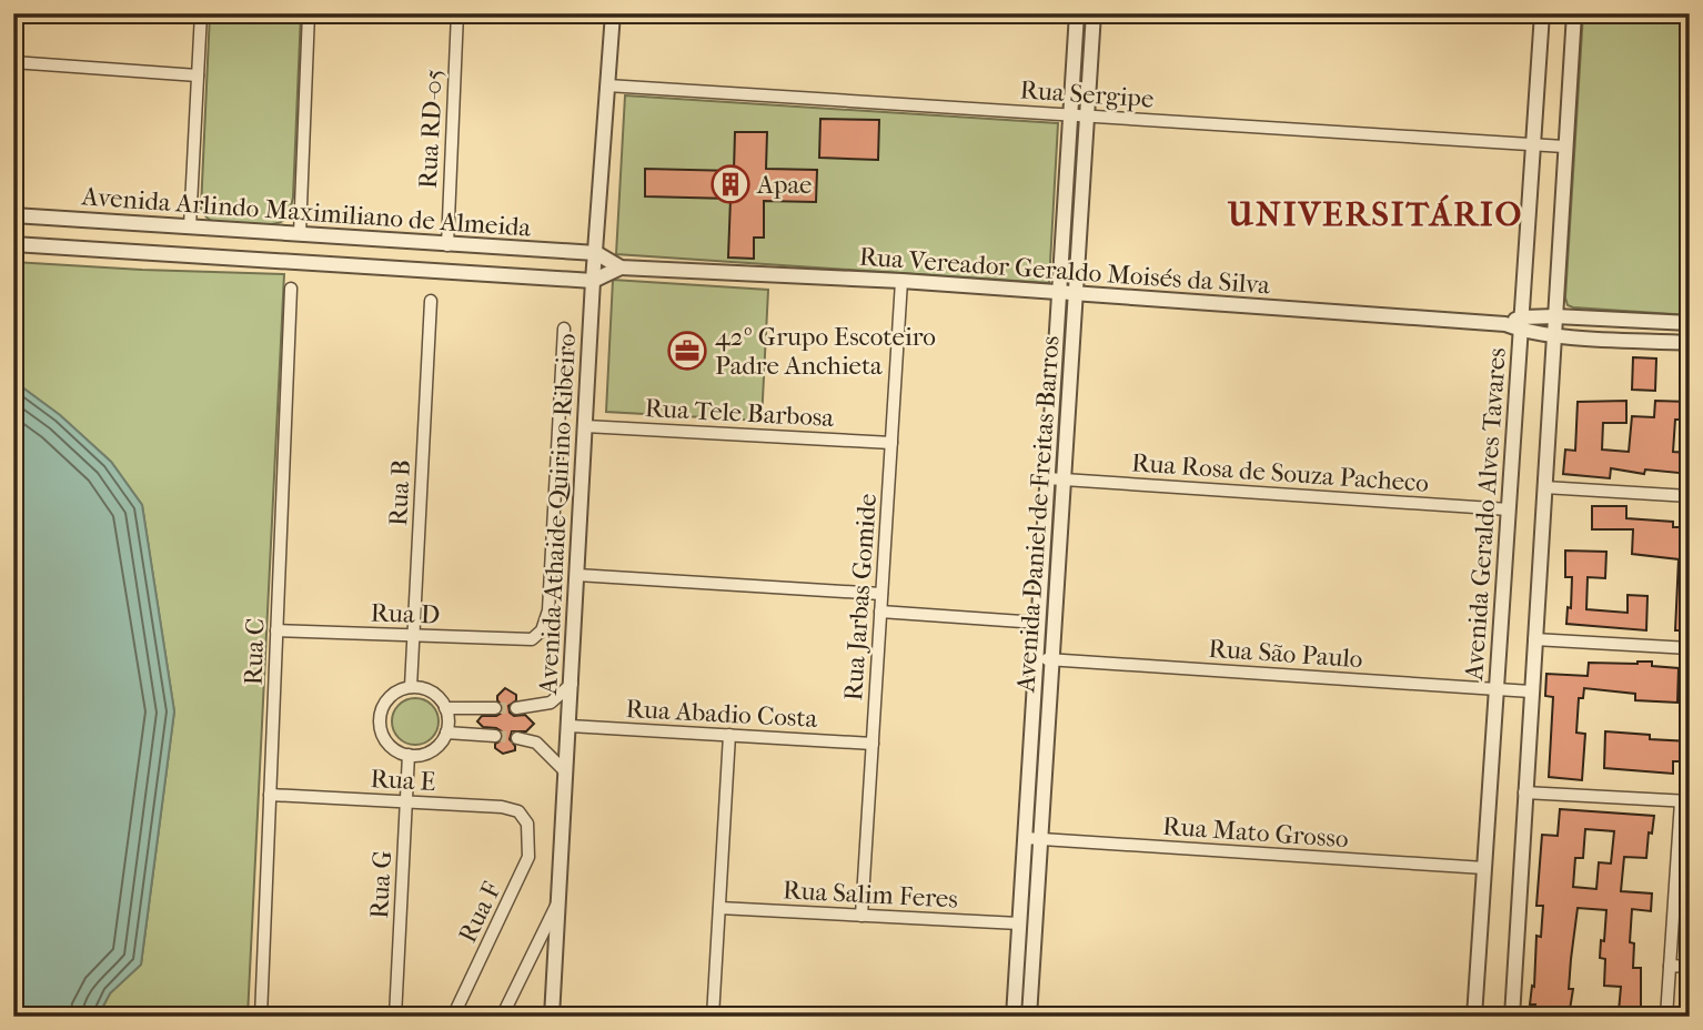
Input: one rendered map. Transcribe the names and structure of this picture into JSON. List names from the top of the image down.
{
  "streets": {
    "street": [
      "Rua Sergipe",
      "Rua RD-05",
      "Avenida Arlindo Maximiliano de Almeida",
      "Rua Vereador Geraldo Moisés da Silva",
      "Rua Tele Barbosa",
      "Rua Rosa de Souza Pacheco",
      "Rua B",
      "Avenida Athaide Quirino Ribeiro",
      "Avenida Daniel de Freitas Barros",
      "Avenida Geraldo Alves Tavares",
      "Rua Jarbas Gomide",
      "Rua D",
      "Rua C",
      "Rua São Paulo",
      "Rua Abadio Costa",
      "Rua E",
      "Rua Mato Grosso",
      "Rua G",
      "Rua Salim Feres",
      "Rua F"
    ]
  },
  "crossings": [
    ["Rua Sergipe", "Avenida Athaide Quirino Ribeiro"],
    ["Rua Sergipe", "Avenida Daniel de Freitas Barros"],
    ["Rua Sergipe", "Avenida Geraldo Alves Tavares"],
    ["Rua RD-05", "Avenida Arlindo Maximiliano de Almeida"],
    ["Avenida Arlindo Maximiliano de Almeida", "Rua Vereador Geraldo Moisés da Silva"],
    ["Avenida Arlindo Maximiliano de Almeida", "Avenida Athaide Quirino Ribeiro"],
    ["Rua Vereador Geraldo Moisés da Silva", "Avenida Athaide Quirino Ribeiro"],
    ["Rua Vereador Geraldo Moisés da Silva", "Avenida Daniel de Freitas Barros"],
    ["Rua Vereador Geraldo Moisés da Silva", "Avenida Geraldo Alves Tavares"],
    ["Rua Vereador Geraldo Moisés da Silva", "Rua Jarbas Gomide"],
    ["Rua Tele Barbosa", "Avenida Athaide Quirino Ribeiro"],
    ["Rua Tele Barbosa", "Rua Jarbas Gomide"],
    ["Rua Rosa de Souza Pacheco", "Avenida Daniel de Freitas Barros"],
    ["Rua Rosa de Souza Pacheco", "Avenida Geraldo Alves Tavares"],
    ["Rua B", "Rua D"],
    ["Rua B", "Rua G"],
    ["Avenida Athaide Quirino Ribeiro", "Rua Abadio Costa"],
    ["Avenida Daniel de Freitas Barros", "Rua São Paulo"],
    ["Avenida Daniel de Freitas Barros", "Rua Mato Grosso"],
    ["Avenida Daniel de Freitas Barros", "Rua Salim Feres"],
    ["Avenida Geraldo Alves Tavares", "Rua São Paulo"],
    ["Avenida Geraldo Alves Tavares", "Rua Mato Grosso"],
    ["Rua Jarbas Gomide", "Rua Abadio Costa"],
    ["Rua Jarbas Gomide", "Rua Salim Feres"],
    ["Rua D", "Rua C"],
    ["Rua C", "Rua E"],
    ["Rua E", "Rua G"],
    ["Rua E", "Rua F"]
  ],
  "districts": ["UNIVERSITÁRIO"],
  "places": {
    "building": ["Apae"],
    "office": ["42º Grupo Escoteiro Padre Anchieta"]
  }
}
